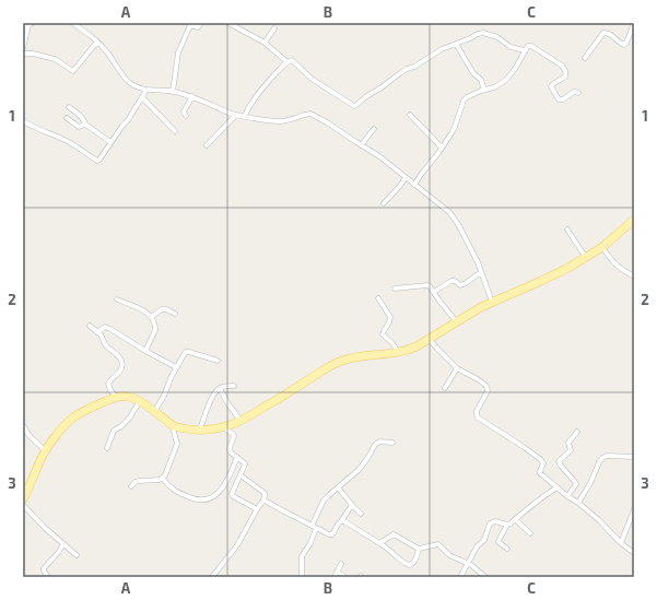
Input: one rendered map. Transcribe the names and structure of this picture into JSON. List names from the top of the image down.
{
  "grid": {
    "columns": ["A", "B", "C"],
    "rows": ["1", "2", "3"]
  }
}
